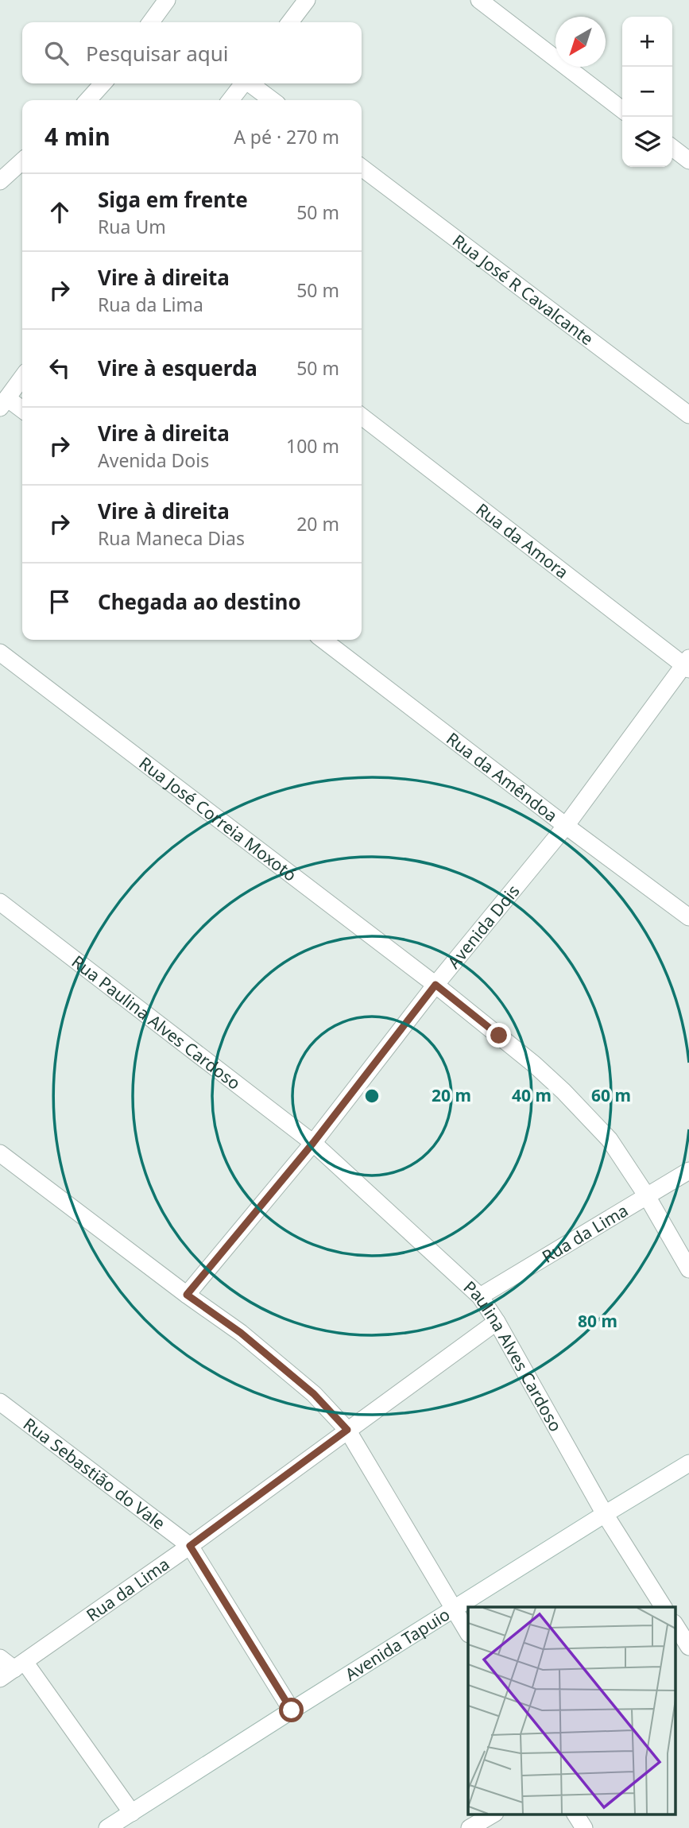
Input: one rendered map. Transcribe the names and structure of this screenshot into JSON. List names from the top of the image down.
{
  "streets": {
    "street": [
      "Rua José R Cavalcante",
      "Rua da Amora",
      "Rua da Amêndoa",
      "Rua José Correia Moxotó",
      "Avenida Dois",
      "Rua Paulina Alves Cardoso",
      "Rua da Lima",
      "Paulina Alves Cardoso",
      "Rua Sebastião do Vale",
      "Avenida Tapuio"
    ]
  },
  "crossings": [
    ["Rua da Amora", "Avenida Dois"],
    ["Rua da Amêndoa", "Avenida Dois"],
    ["Rua José Correia Moxotó", "Avenida Dois"],
    ["Rua José Correia Moxotó", "Rua da Lima"],
    ["Avenida Dois", "Rua Paulina Alves Cardoso"],
    ["Avenida Dois", "Paulina Alves Cardoso"],
    ["Rua Paulina Alves Cardoso", "Paulina Alves Cardoso"],
    ["Rua da Lima", "Paulina Alves Cardoso"],
    ["Rua da Lima", "Rua Sebastião do Vale"],
    ["Paulina Alves Cardoso", "Avenida Tapuio"]
  ],
  "north": "bottom left",
  "page": {
    "map_buttons": ["+", "−"],
    "search": "Pesquisar aqui",
    "heading": ["4 min", "A pé · 270 m"],
    "list": [
      ["Siga em frente", "Rua Um", "50 m"],
      ["Vire à direita", "Rua da Lima", "50 m"],
      ["Vire à esquerda", "50 m"],
      ["Vire à direita", "Avenida Dois", "100 m"],
      ["Vire à direita", "Rua Maneca Dias", "20 m"],
      "Chegada ao destino"
    ]
  },
  "rings": [
    "20 m",
    "40 m",
    "60 m",
    "80 m"
  ]
}
